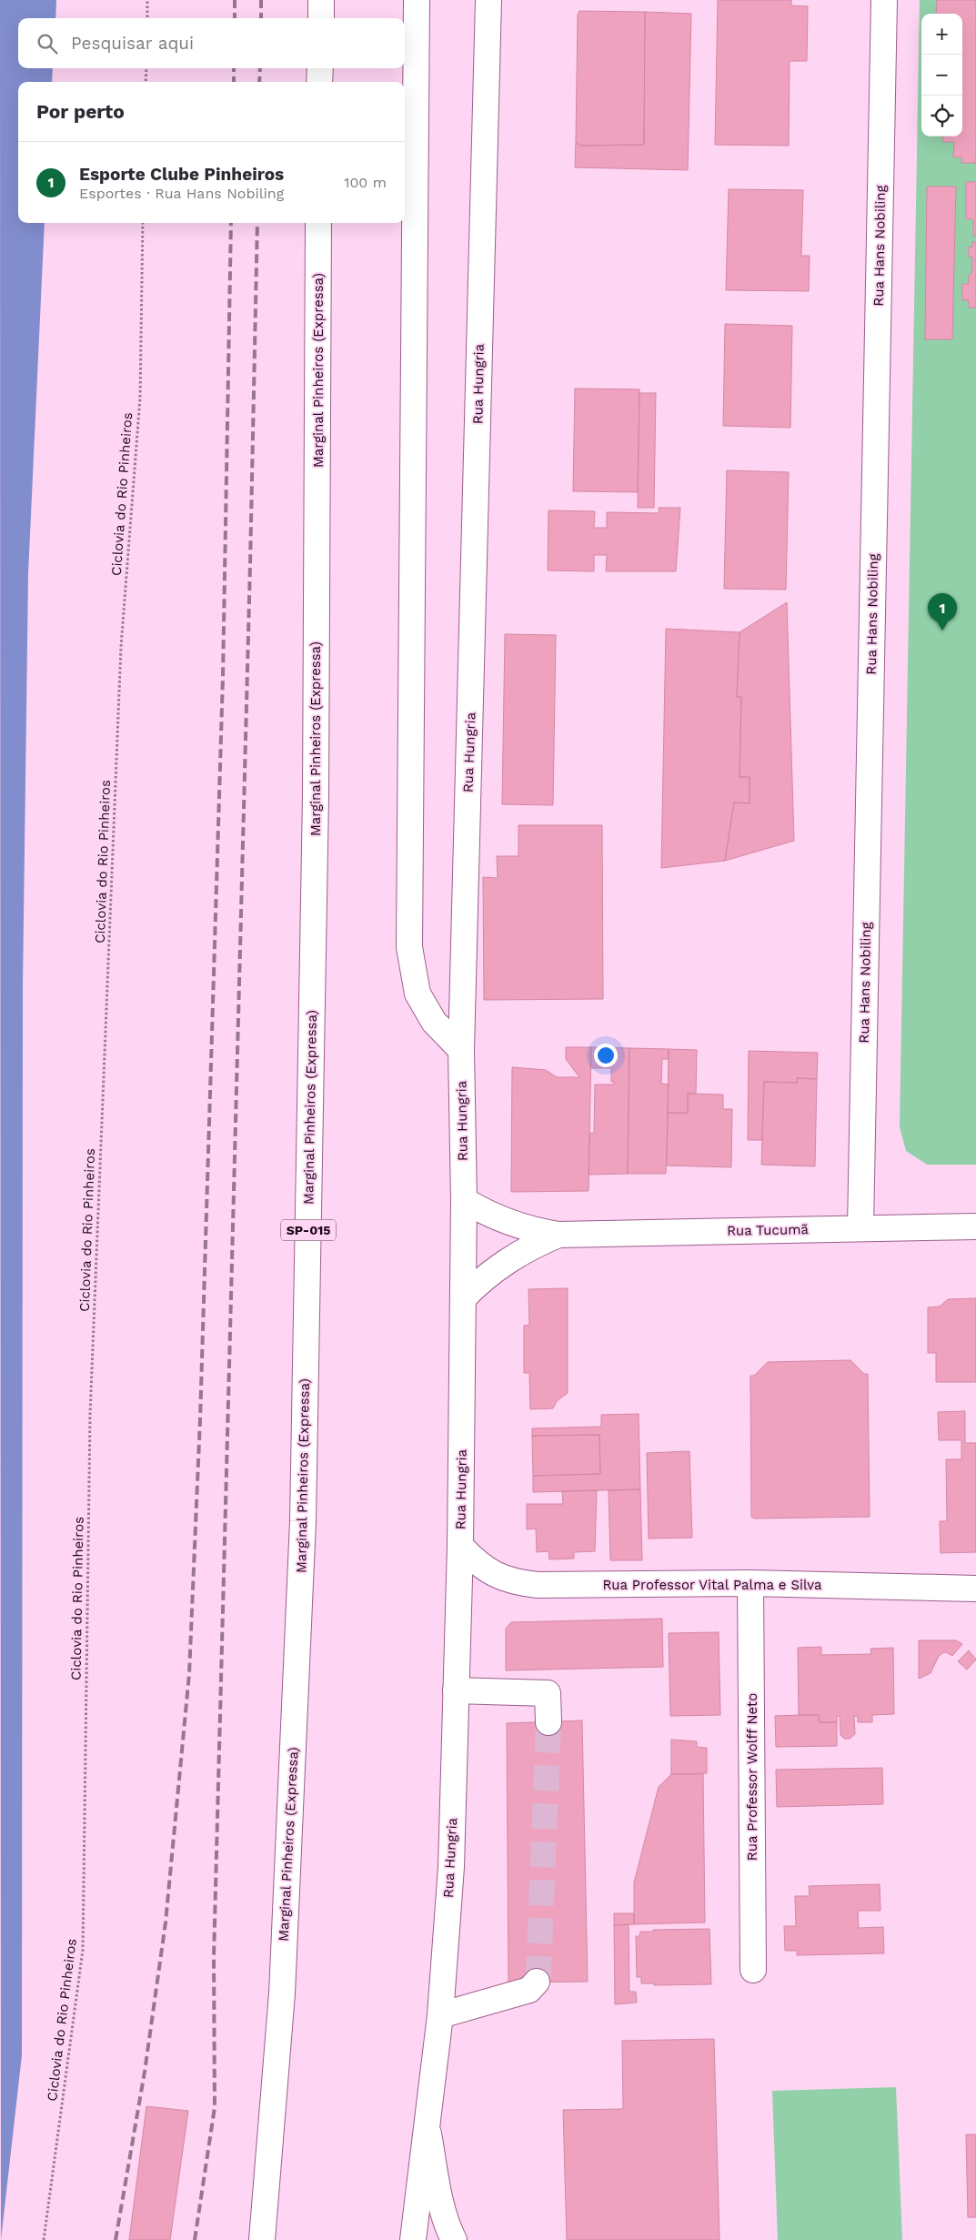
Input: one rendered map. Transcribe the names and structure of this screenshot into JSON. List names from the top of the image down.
{
  "streets": {
    "main road": [
      "Rua Hans Nobiling",
      "Marginal Pinheiros (Expressa)",
      "Rua Hungria",
      "SP-015",
      "Rua Tucumã",
      "Rua Professor Vital Palma e Silva",
      "Rua Professor Wolff Neto"
    ],
    "path": ["Ciclovia do Rio Pinheiros"]
  },
  "crossings": [
    ["Rua Hans Nobiling", "Rua Tucumã"],
    ["Rua Hungria", "Rua Tucumã"],
    ["Rua Hungria", "Rua Professor Vital Palma e Silva"],
    ["Rua Professor Vital Palma e Silva", "Rua Professor Wolff Neto"]
  ],
  "page": {
    "map_buttons": ["+", "−"],
    "search": "Pesquisar aqui",
    "heading": "Por perto",
    "list": [
      {
        "mark": "1",
        "name": "Esporte Clube Pinheiros",
        "note": "Esportes · Rua Hans Nobiling",
        "value": "100 m"
      }
    ],
    "pins": "1"
  }
}
